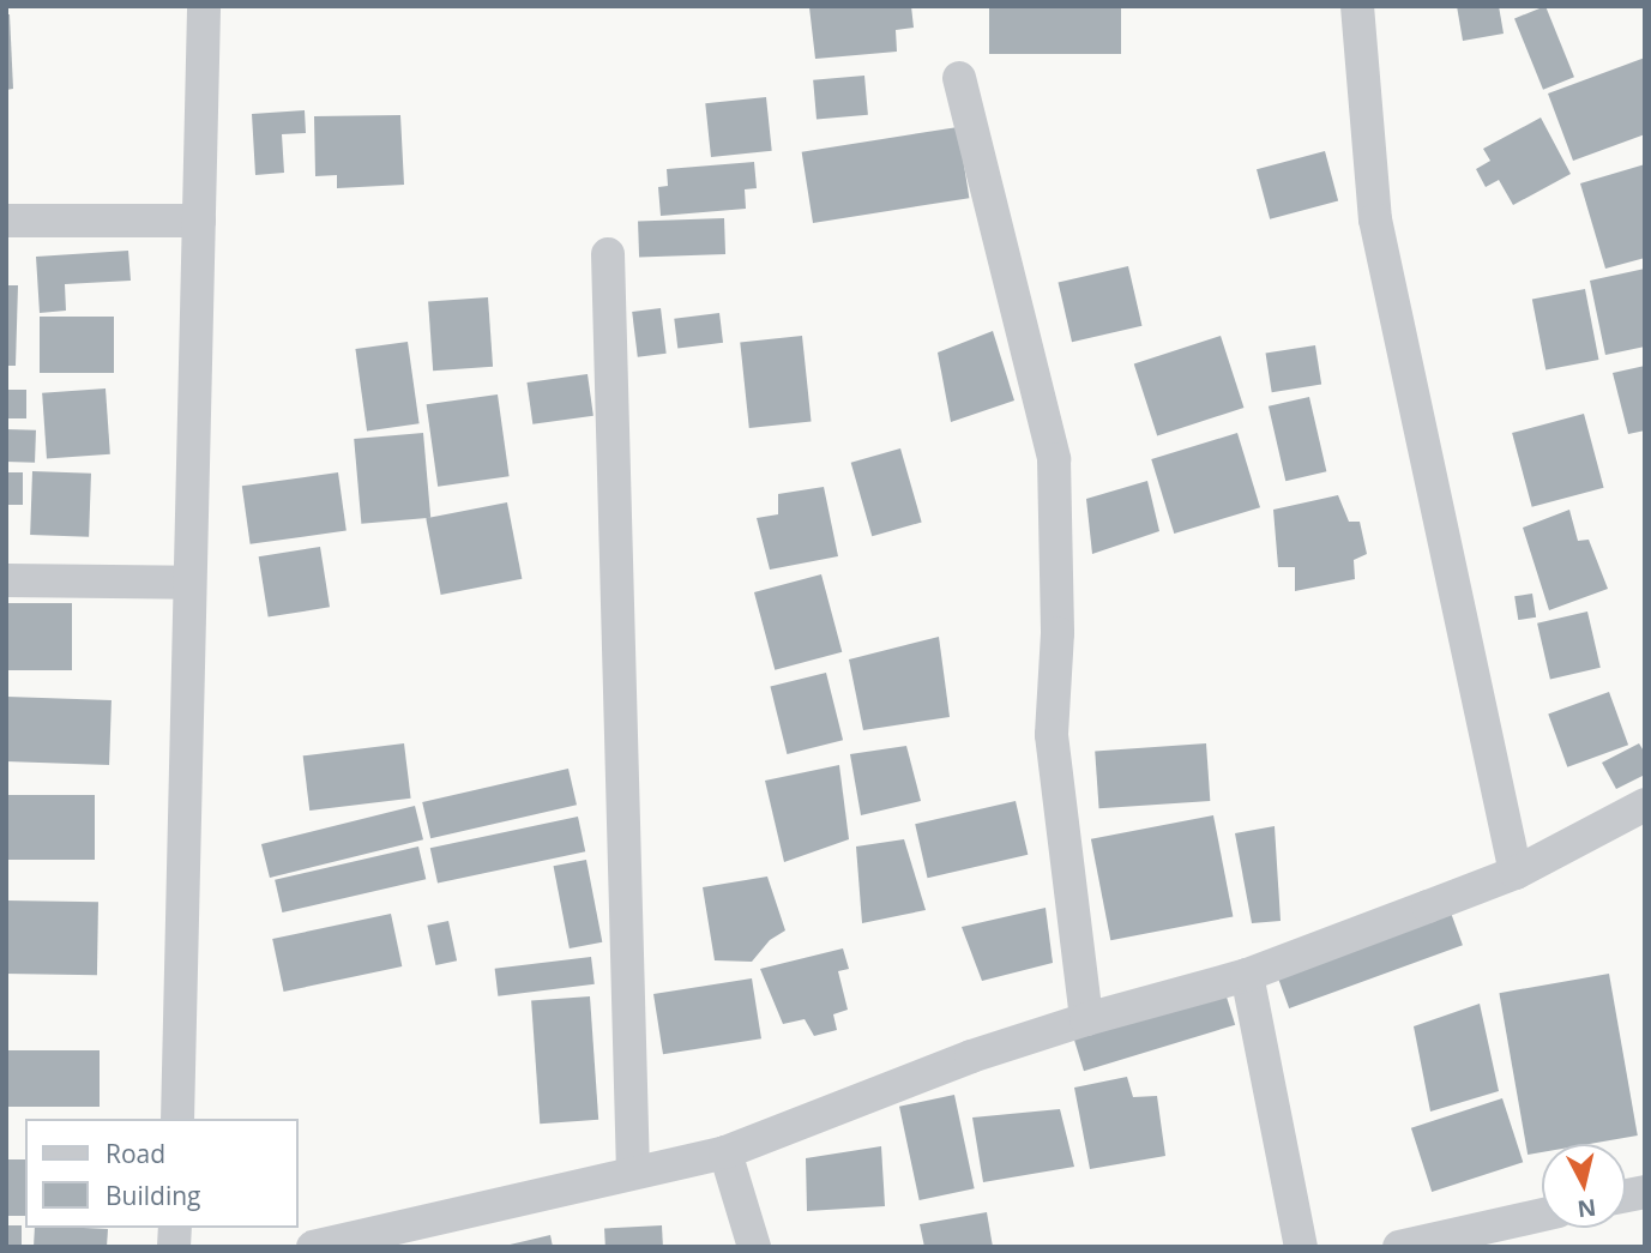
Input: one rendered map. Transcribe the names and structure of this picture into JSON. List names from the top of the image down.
{
  "legend": ["Road", "Building"],
  "north": "bottom"
}
